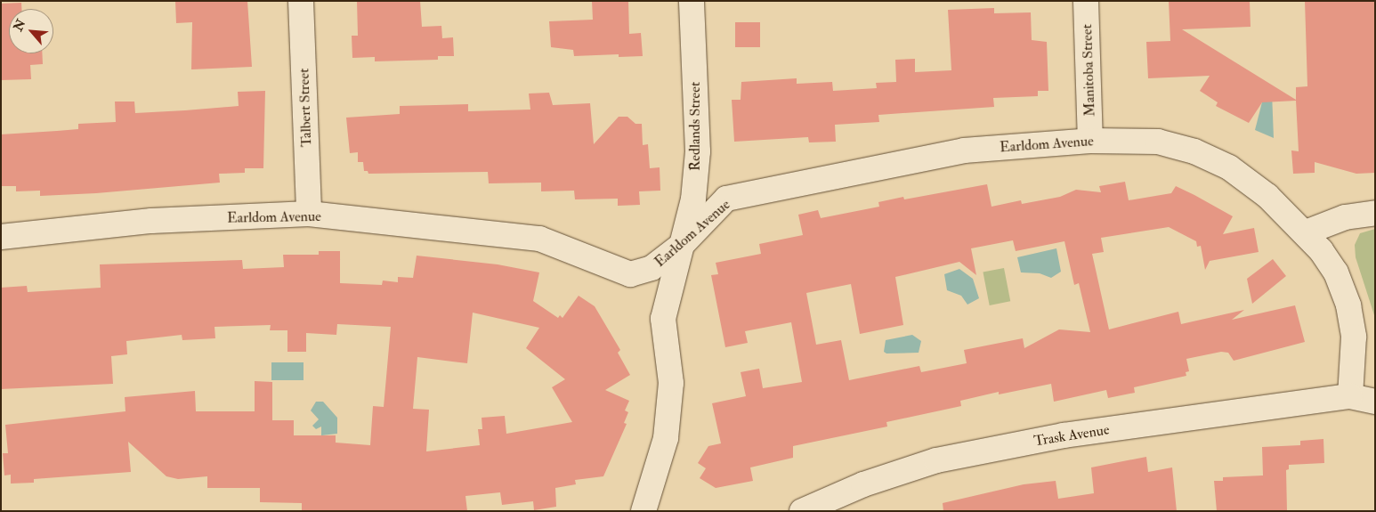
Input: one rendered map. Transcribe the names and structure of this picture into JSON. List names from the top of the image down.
{
  "streets": {
    "street": [
      "Manitoba Street",
      "Talbert Street",
      "Redlands Street",
      "Earldom Avenue",
      "Trask Avenue"
    ]
  },
  "crossings": [
    ["Manitoba Street", "Earldom Avenue"],
    ["Talbert Street", "Earldom Avenue"],
    ["Redlands Street", "Earldom Avenue"],
    ["Earldom Avenue", "Trask Avenue"]
  ],
  "north": "top left"
}
